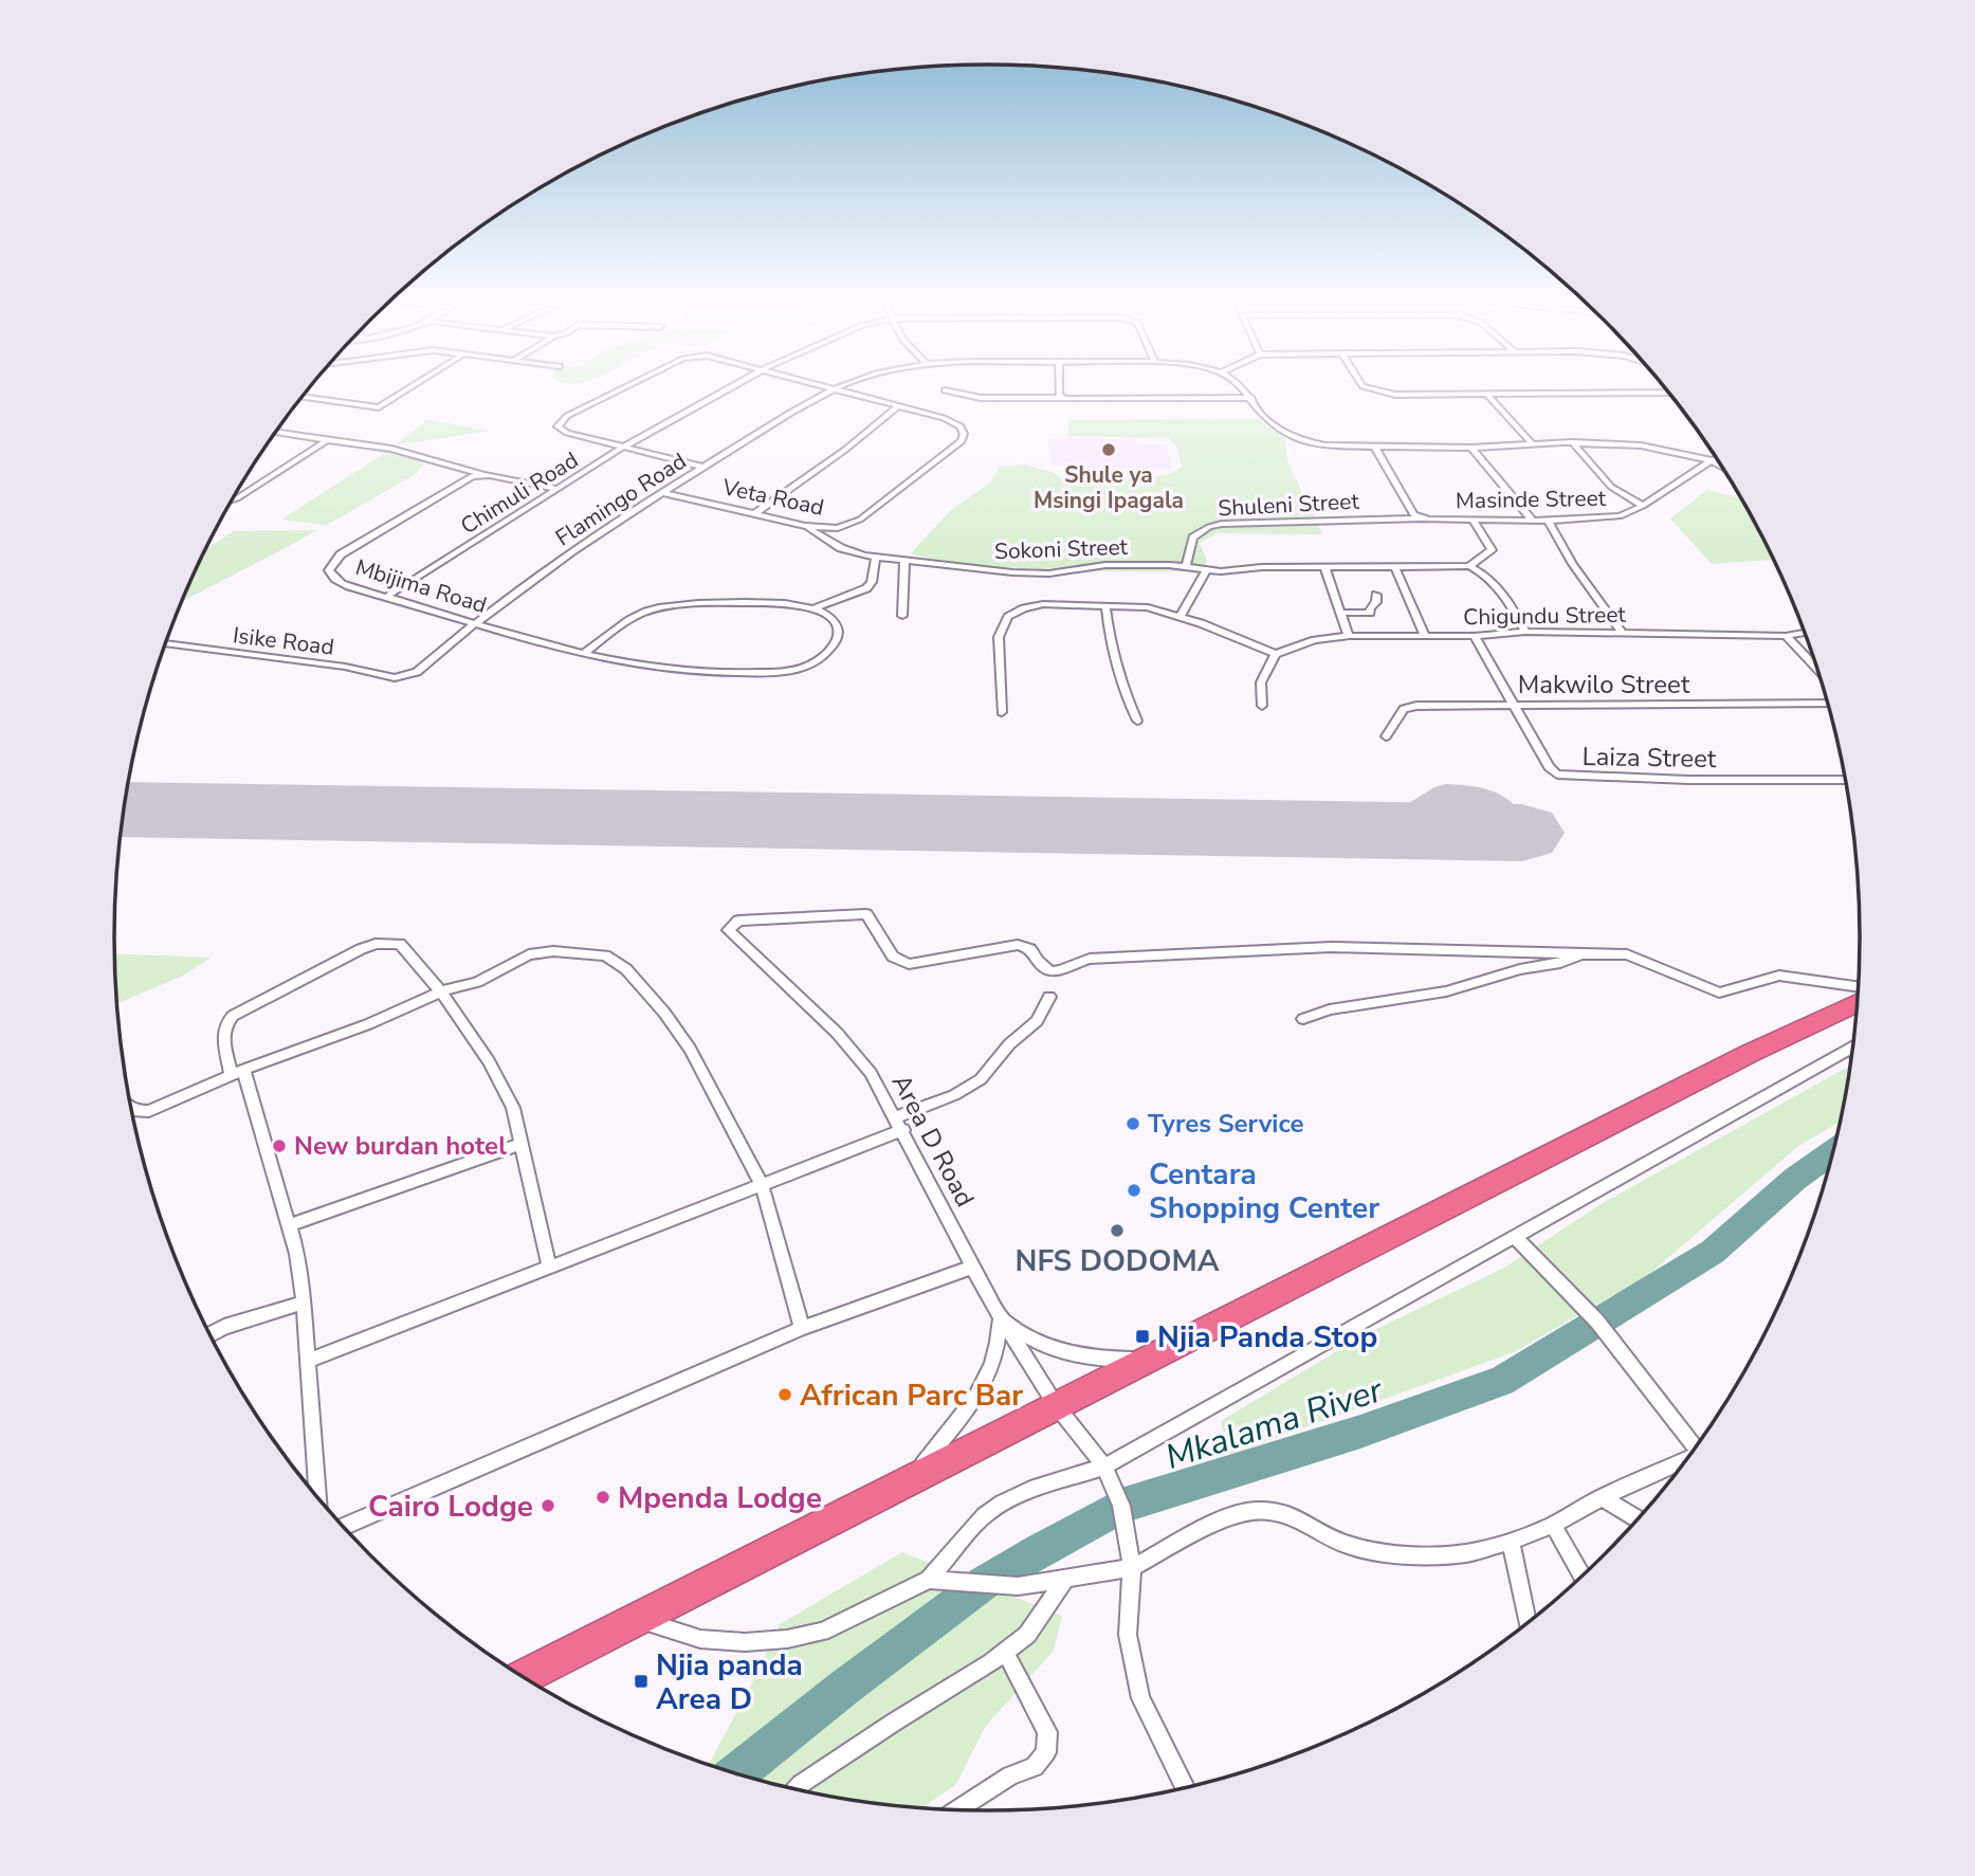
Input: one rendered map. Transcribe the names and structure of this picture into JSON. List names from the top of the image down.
{
  "streets": {
    "street": [
      "Chimuli Road",
      "Veta Road",
      "Flamingo Road",
      "Masinde Street",
      "Shuleni Street",
      "Sokoni Street",
      "Mbijima Road",
      "Chigundu Street",
      "Isike Road",
      "Makwilo Street",
      "Laiza Street",
      "Area D Road"
    ]
  },
  "crossings": [
    ["Chimuli Road", "Veta Road"],
    ["Chimuli Road", "Mbijima Road"],
    ["Veta Road", "Flamingo Road"],
    ["Veta Road", "Sokoni Street"],
    ["Flamingo Road", "Mbijima Road"],
    ["Flamingo Road", "Isike Road"],
    ["Masinde Street", "Shuleni Street"],
    ["Shuleni Street", "Sokoni Street"],
    ["Chigundu Street", "Laiza Street"],
    ["Makwilo Street", "Laiza Street"]
  ],
  "water": ["Mkalama River"],
  "places": {
    "other": [
      "Shule ya Msingi Ipagala",
      "Tyres Service",
      "New burdan hotel",
      "Centara Shopping Center",
      "NFS DODOMA",
      "African Parc Bar",
      "Mpenda Lodge",
      "Cairo Lodge"
    ],
    "transit": ["Njia Panda Stop", "Njia panda Area D"]
  }
}
